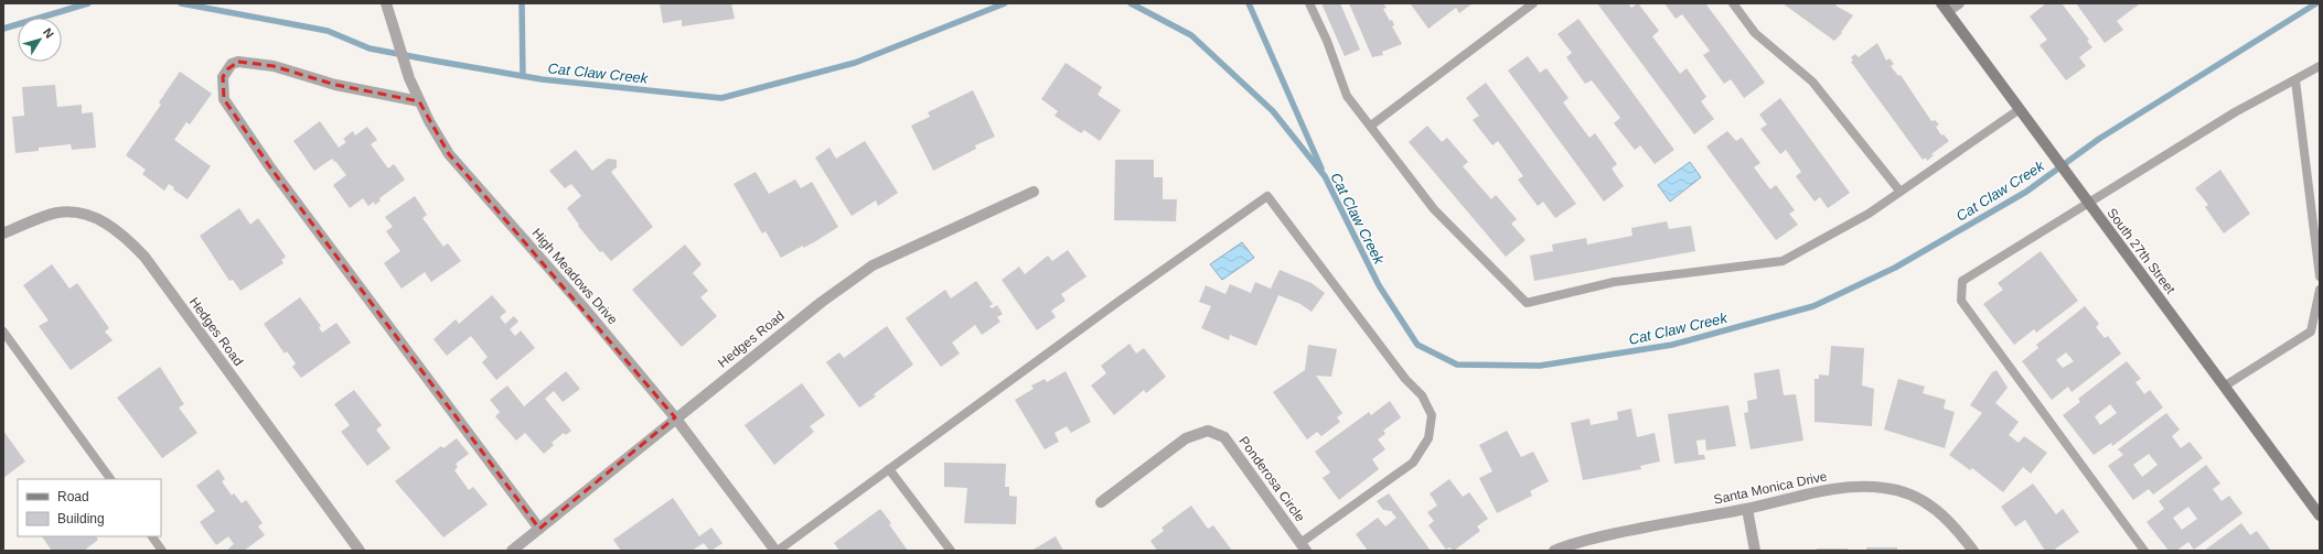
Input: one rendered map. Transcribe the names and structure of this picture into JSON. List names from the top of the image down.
{
  "streets": {
    "main road": ["South 27th Street"],
    "street": [
      "High Meadows Drive",
      "Hedges Road",
      "Ponderosa Circle",
      "Santa Monica Drive"
    ]
  },
  "crossings": [
    ["High Meadows Drive", "Hedges Road"]
  ],
  "water": ["Cat Claw Creek"],
  "legend": ["Road", "Building"],
  "north": "top right"
}
